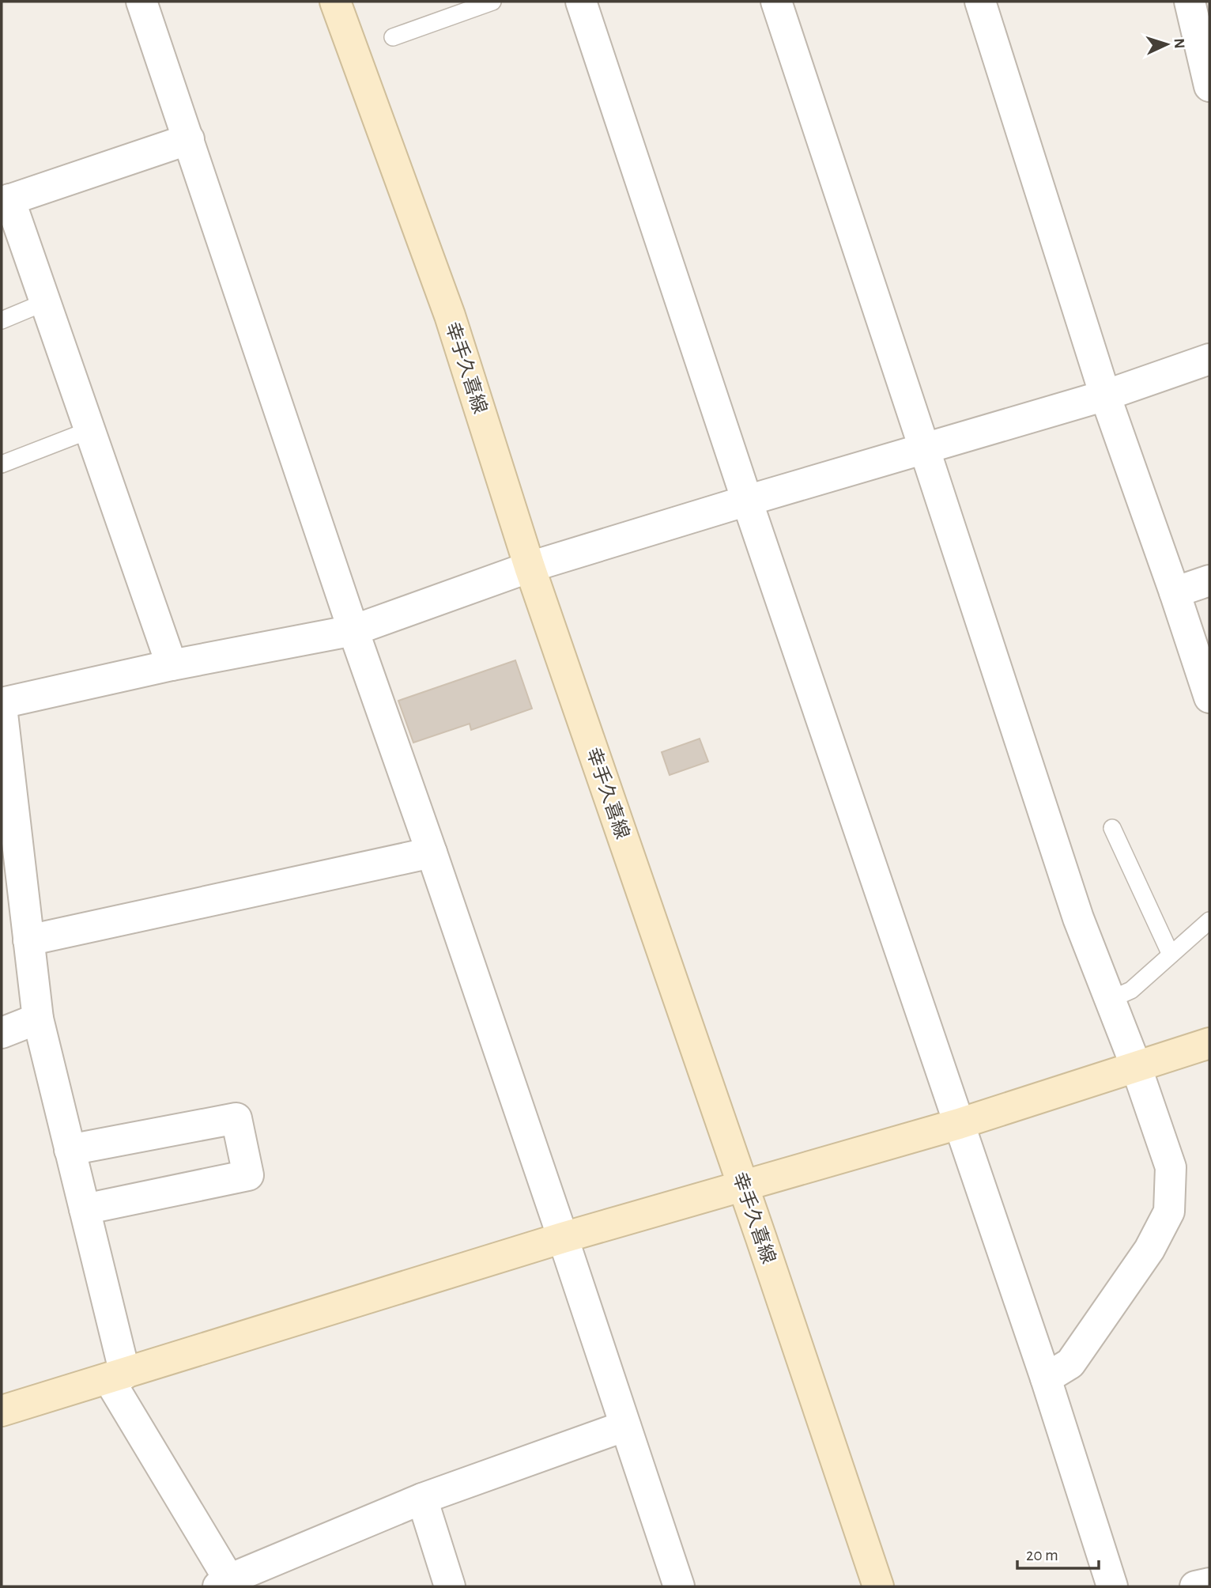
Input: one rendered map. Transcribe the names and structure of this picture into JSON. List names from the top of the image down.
{
  "streets": {
    "main road": ["幸手久喜線"]
  },
  "scale_bar": "20 m",
  "north": "right"
}
